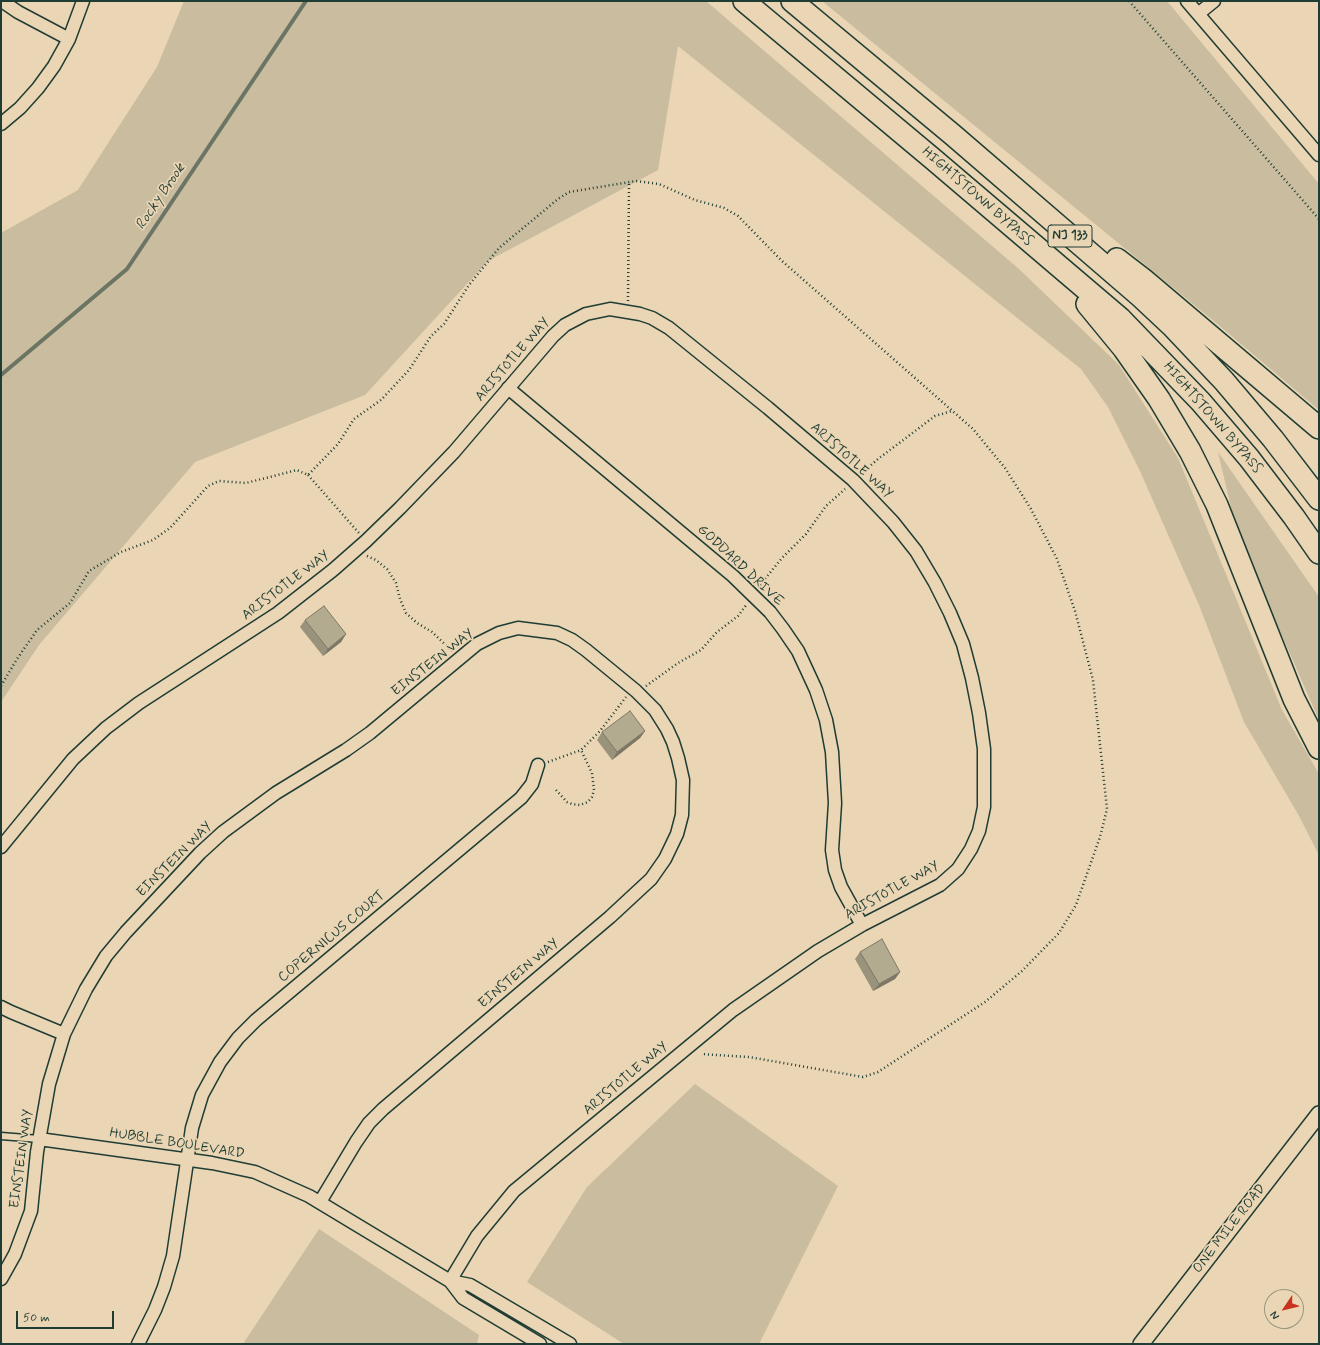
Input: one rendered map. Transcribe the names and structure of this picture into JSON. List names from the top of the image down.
{
  "streets": {
    "highway": ["HIGHTSTOWN BYPASS", "NJ 133"],
    "street": [
      "ARISTOTLE WAY",
      "GODDARD DRIVE",
      "EINSTEIN WAY",
      "COPERNICUS COURT",
      "HUBBLE BOULEVARD",
      "ONE MILE ROAD"
    ]
  },
  "crossings": [
    ["ARISTOTLE WAY", "GODDARD DRIVE"],
    ["ARISTOTLE WAY", "HUBBLE BOULEVARD"],
    ["EINSTEIN WAY", "HUBBLE BOULEVARD"],
    ["COPERNICUS COURT", "HUBBLE BOULEVARD"]
  ],
  "water": ["Rocky Brook"],
  "scale_bar": "50 m",
  "north": "bottom left"
}
